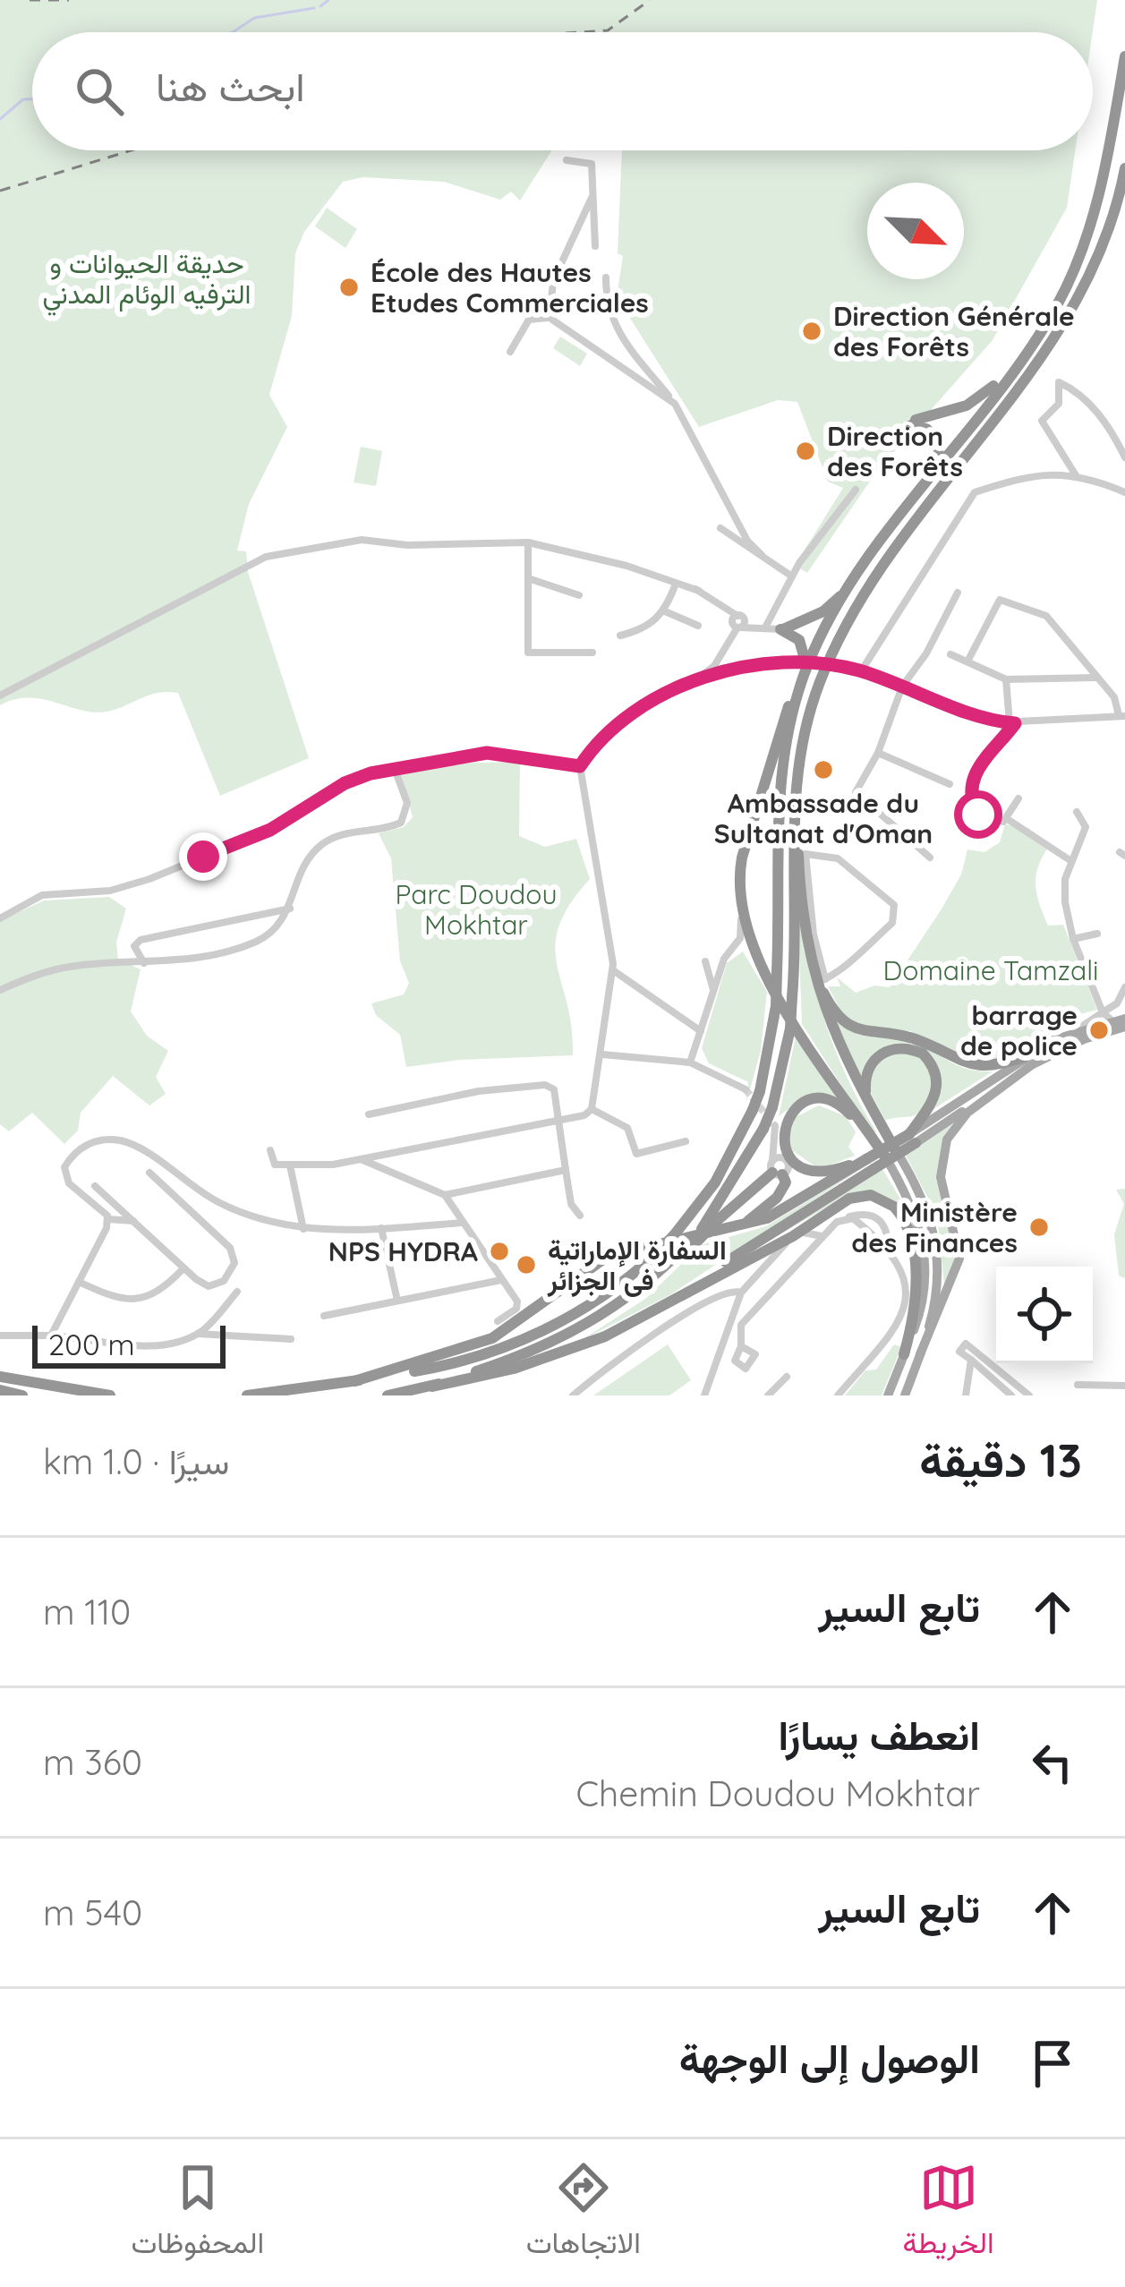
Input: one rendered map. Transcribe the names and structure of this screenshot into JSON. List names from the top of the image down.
{
  "parks": ["حديقة الحيوانات و الترفيه الوئام المدني", "Parc Doudou Mokhtar", "Domaine Tamzali"],
  "places": [
    "École des Hautes Etudes Commerciales",
    "Direction Générale des Forêts",
    "Direction des Forêts",
    "Ambassade du Sultanat d'Oman",
    "barrage de police",
    "Ministère des Finances",
    "NPS HYDRA",
    "السفارة الإماراتية فى الجزائر"
  ],
  "scale_bar": "200 m",
  "north": "bottom right",
  "page": {
    "search": "ابحث هنا",
    "scale": "200 m",
    "heading": ["13 دقيقة", "سيرًا · 1.0 km"],
    "list": [
      ["تابع السير", "110 m"],
      ["انعطف يسارًا", "Chemin Doudou Mokhtar", "360 m"],
      ["تابع السير", "540 m"],
      "الوصول إلى الوجهة"
    ],
    "nav": ["الخريطة", "الاتجاهات", "المحفوظات"]
  }
}
